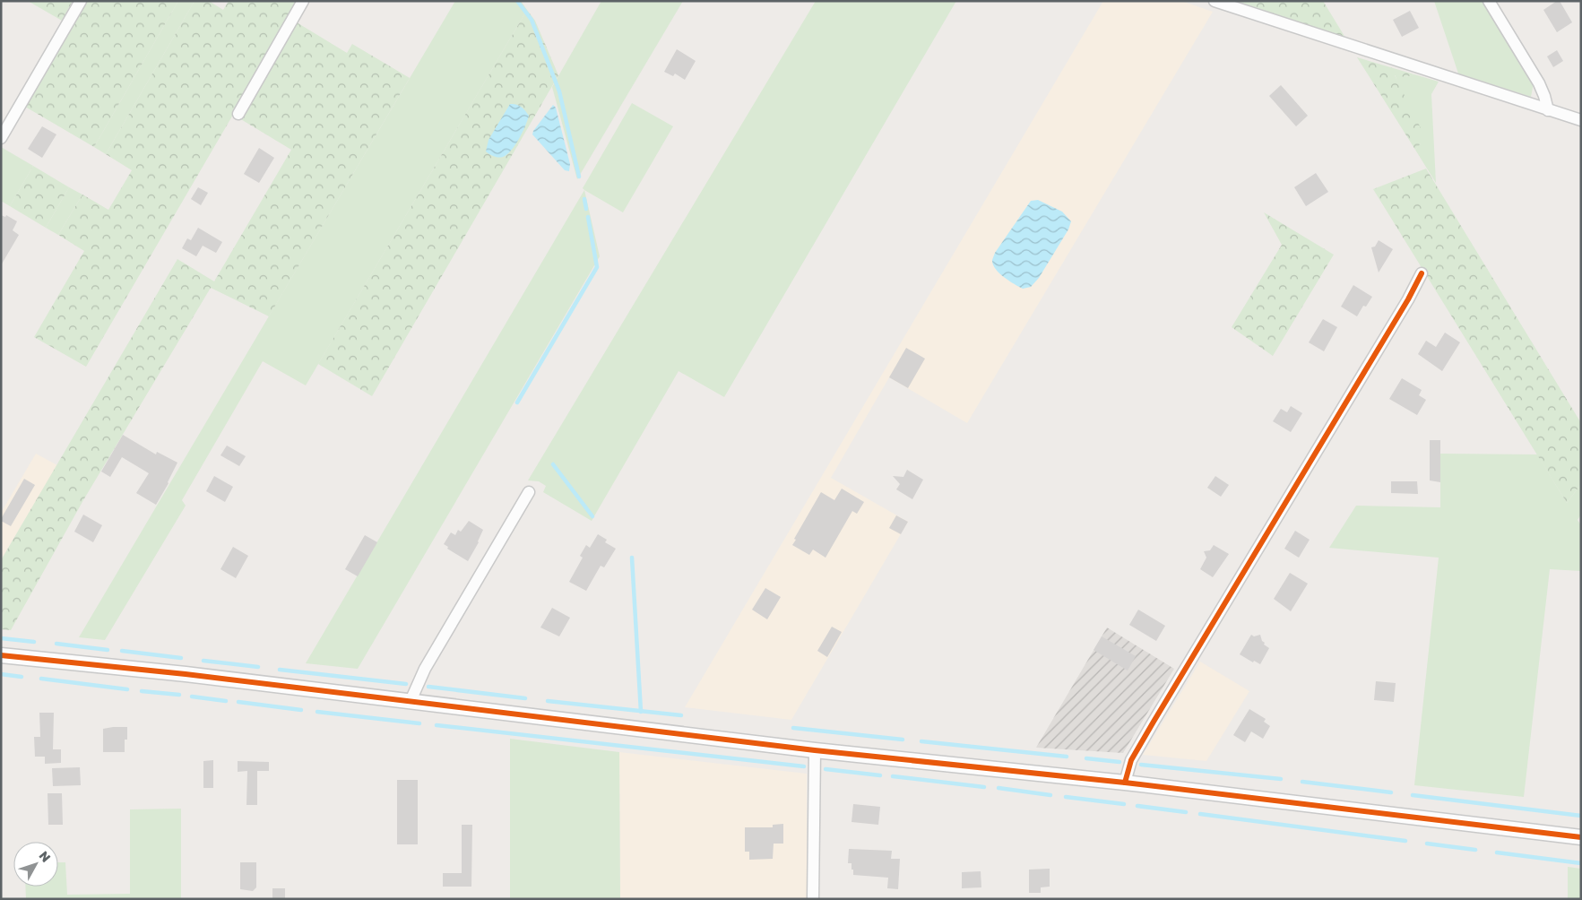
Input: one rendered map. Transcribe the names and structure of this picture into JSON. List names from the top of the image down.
{
  "north": "top right"
}
